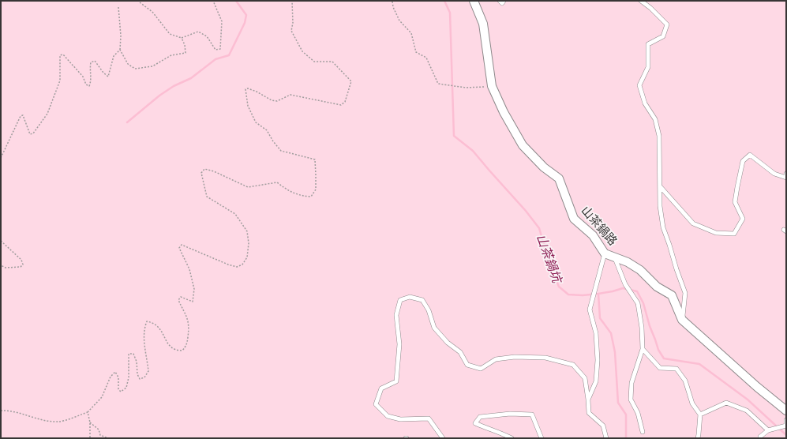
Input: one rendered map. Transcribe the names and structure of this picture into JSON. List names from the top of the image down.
{
  "streets": {
    "street": ["山茶鍋路"]
  },
  "water": ["山茶鍋坑"]
}
